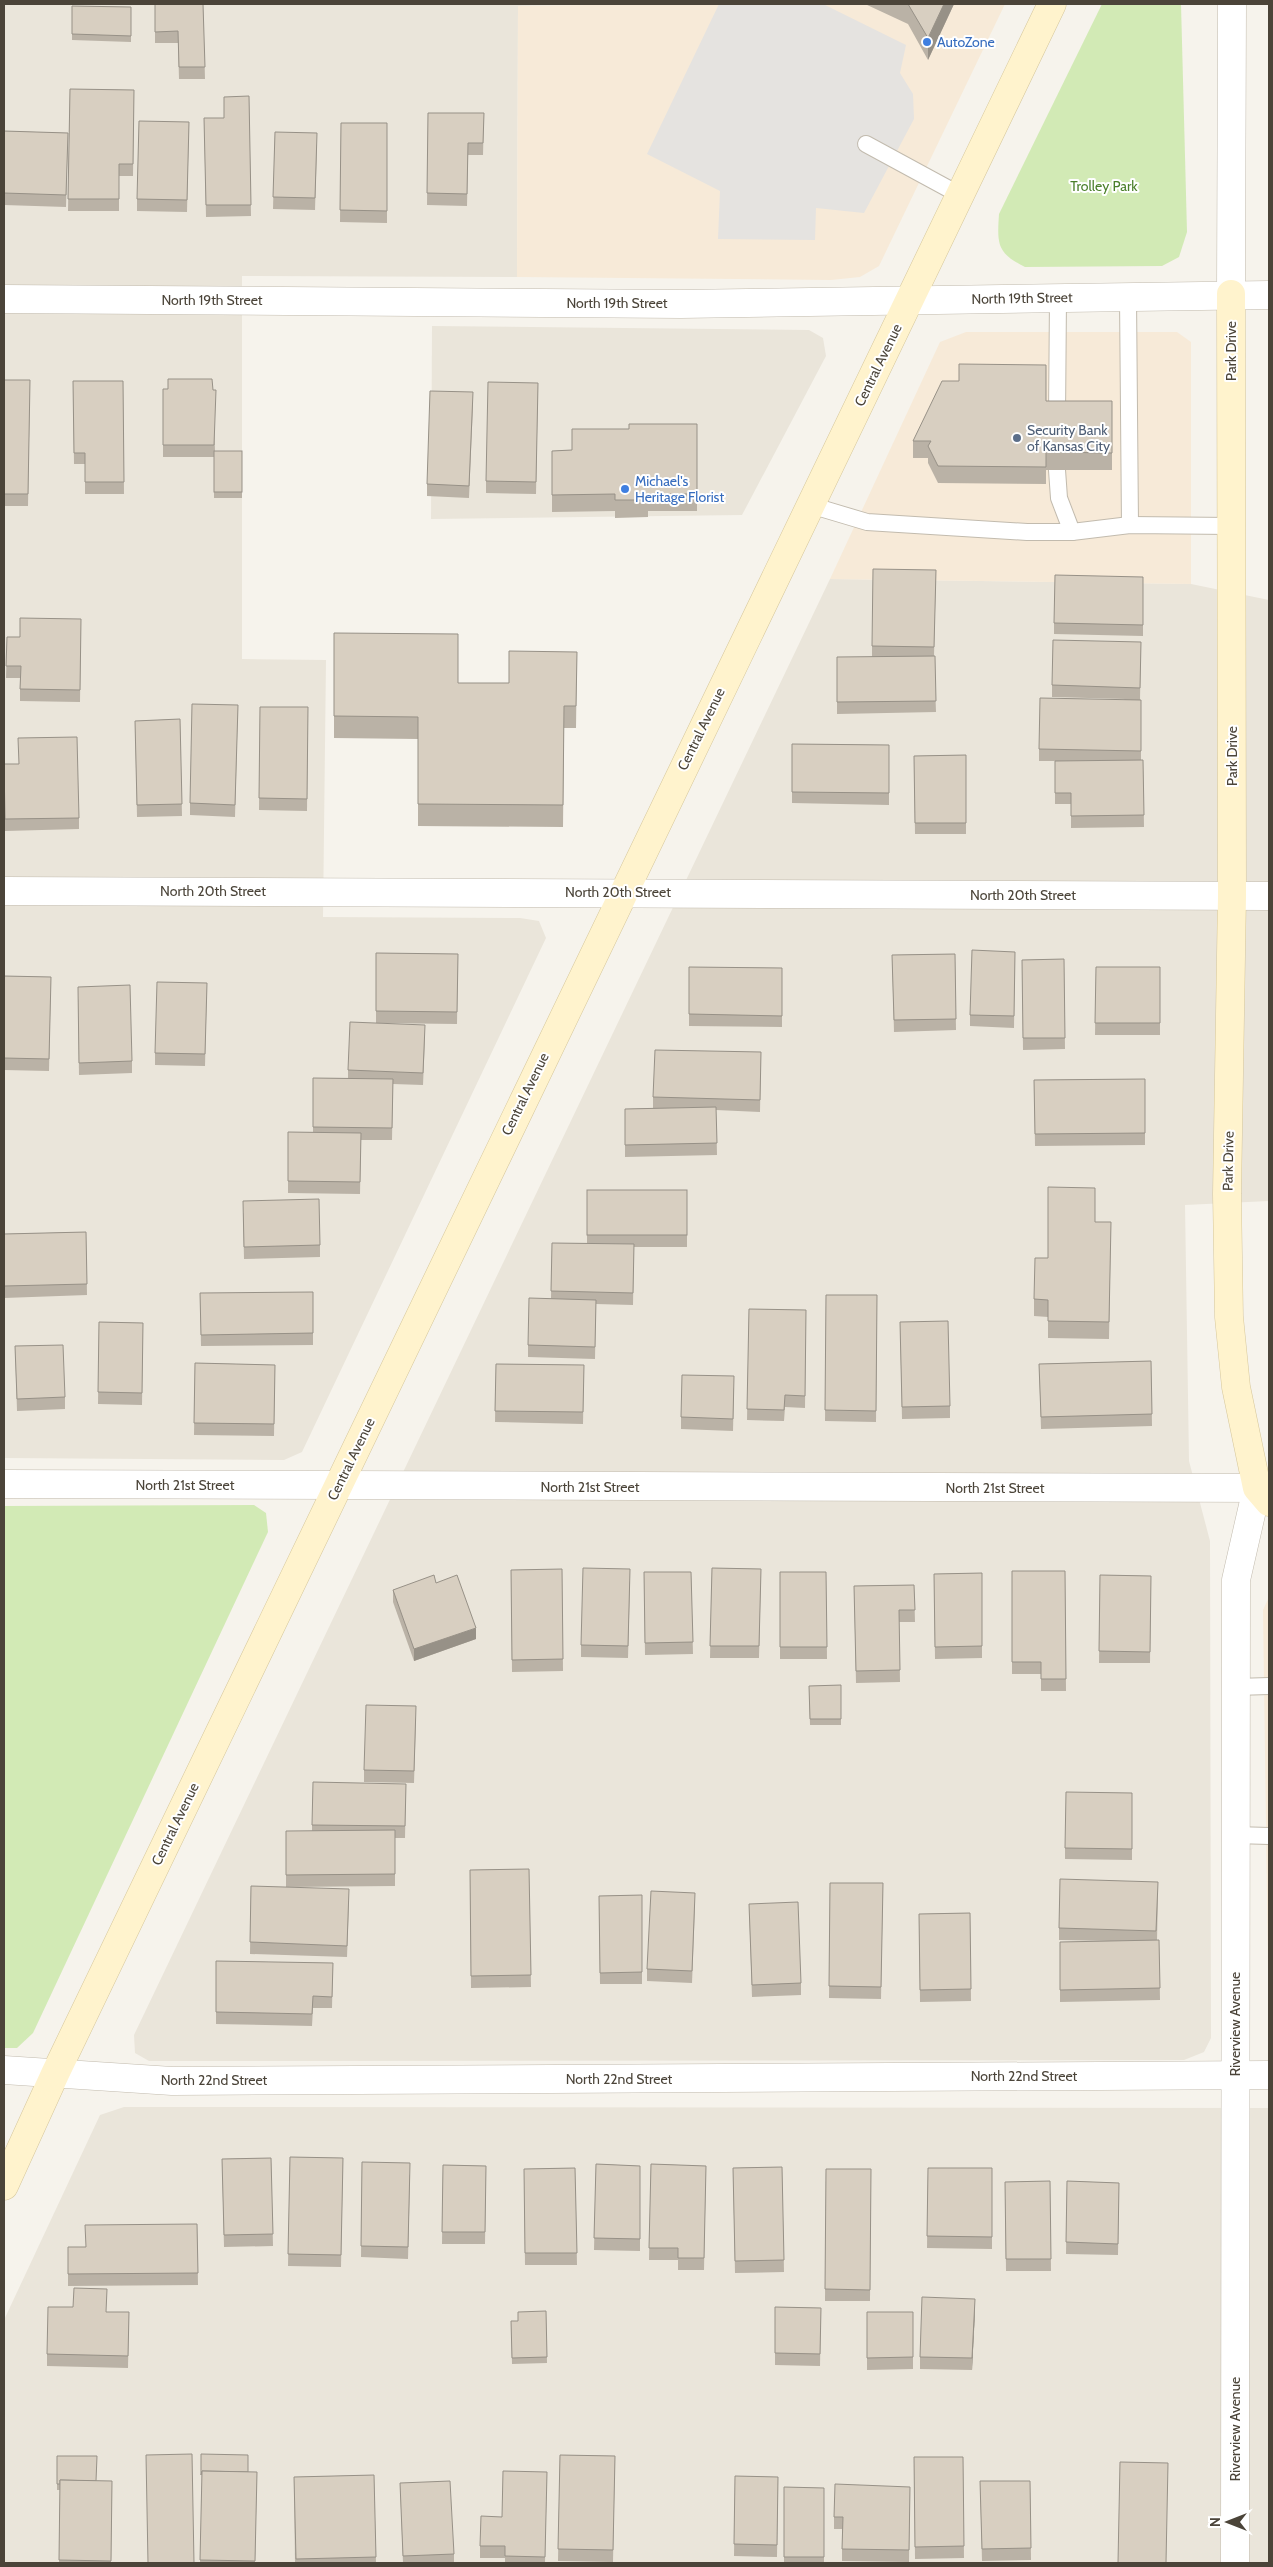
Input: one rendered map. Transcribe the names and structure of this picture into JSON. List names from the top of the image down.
{
  "streets": {
    "main road": ["Park Drive", "Central Avenue"],
    "street": [
      "North 19th Street",
      "North 20th Street",
      "North 21st Street",
      "Riverview Avenue",
      "North 22nd Street"
    ]
  },
  "crossings": [
    ["North 19th Street", "Park Drive"],
    ["North 19th Street", "Central Avenue"],
    ["Park Drive", "North 20th Street"],
    ["Park Drive", "North 21st Street"],
    ["Park Drive", "Riverview Avenue"],
    ["Central Avenue", "North 20th Street"],
    ["Central Avenue", "North 21st Street"],
    ["Central Avenue", "North 22nd Street"],
    ["North 21st Street", "Riverview Avenue"],
    ["Riverview Avenue", "North 22nd Street"]
  ],
  "parks": ["Trolley Park"],
  "places": ["AutoZone", "Security Bank of Kansas City", "Michael's Heritage Florist"],
  "north": "left"
}
